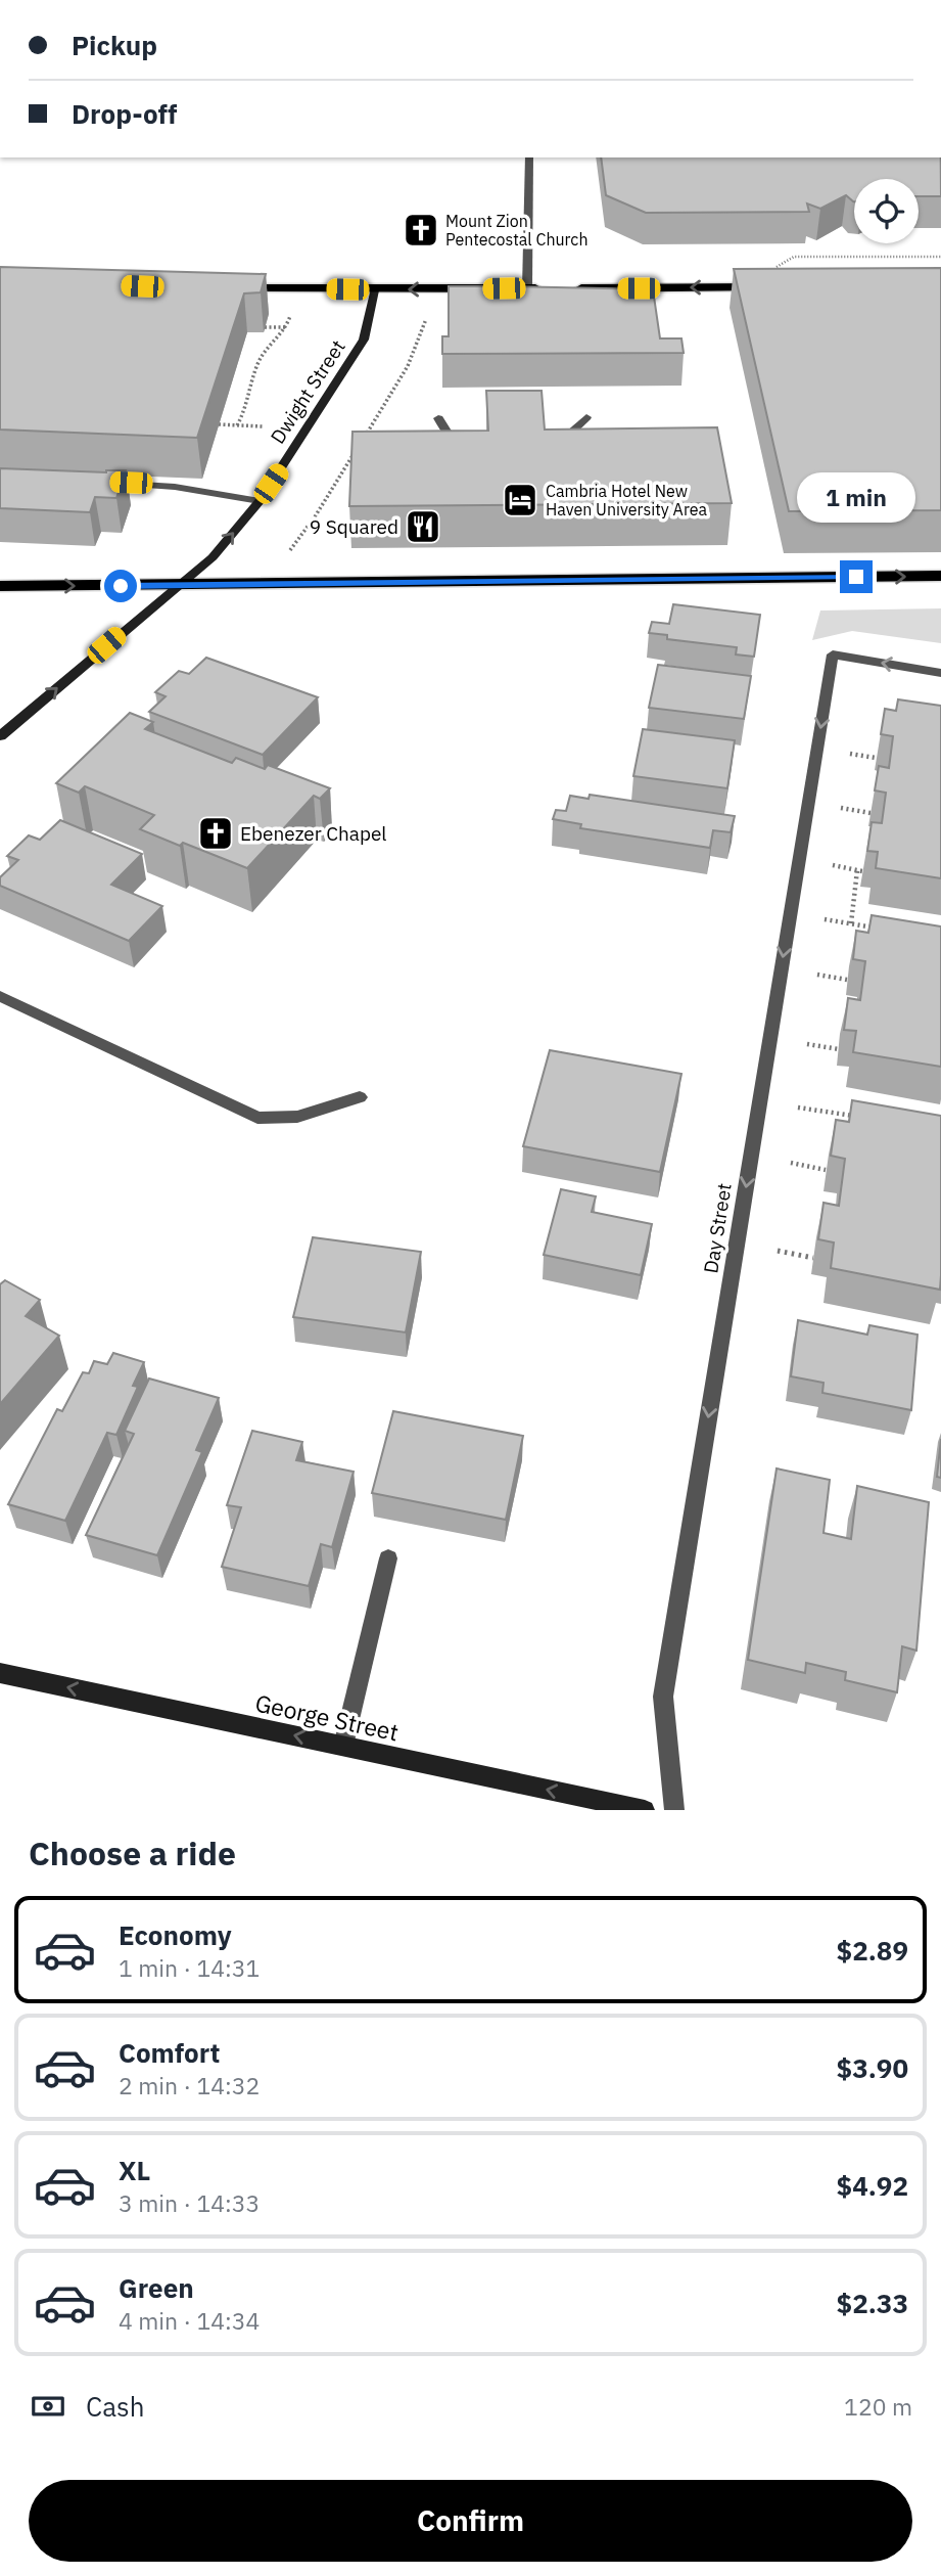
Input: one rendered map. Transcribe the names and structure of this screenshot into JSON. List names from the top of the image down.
{
  "streets": {
    "main road": ["Dwight Street", "George Street"],
    "street": ["Day Street"]
  },
  "one_way": ["Dwight Street", "Day Street", "George Street"],
  "places": {
    "church": ["Mount Zion Pentecostal Church", "Ebenezer Chapel"],
    "hotel": ["Cambria Hotel New Haven University Area"],
    "restaurant": ["9 Squared"]
  },
  "page": {
    "banner": ["Pickup", "Drop-off"],
    "bubble": "1 min",
    "heading": "Choose a ride",
    "list": [
      {
        "name": "Economy",
        "note": "1 min · 14:31",
        "value": "$2.89"
      },
      {
        "name": "Comfort",
        "note": "2 min · 14:32",
        "value": "$3.90"
      },
      {
        "name": "XL",
        "note": "3 min · 14:33",
        "value": "$4.92"
      },
      {
        "name": "Green",
        "note": "4 min · 14:34",
        "value": "$2.33"
      }
    ],
    "pay": ["Cash", "120 m"],
    "buttons": "Confirm"
  }
}
